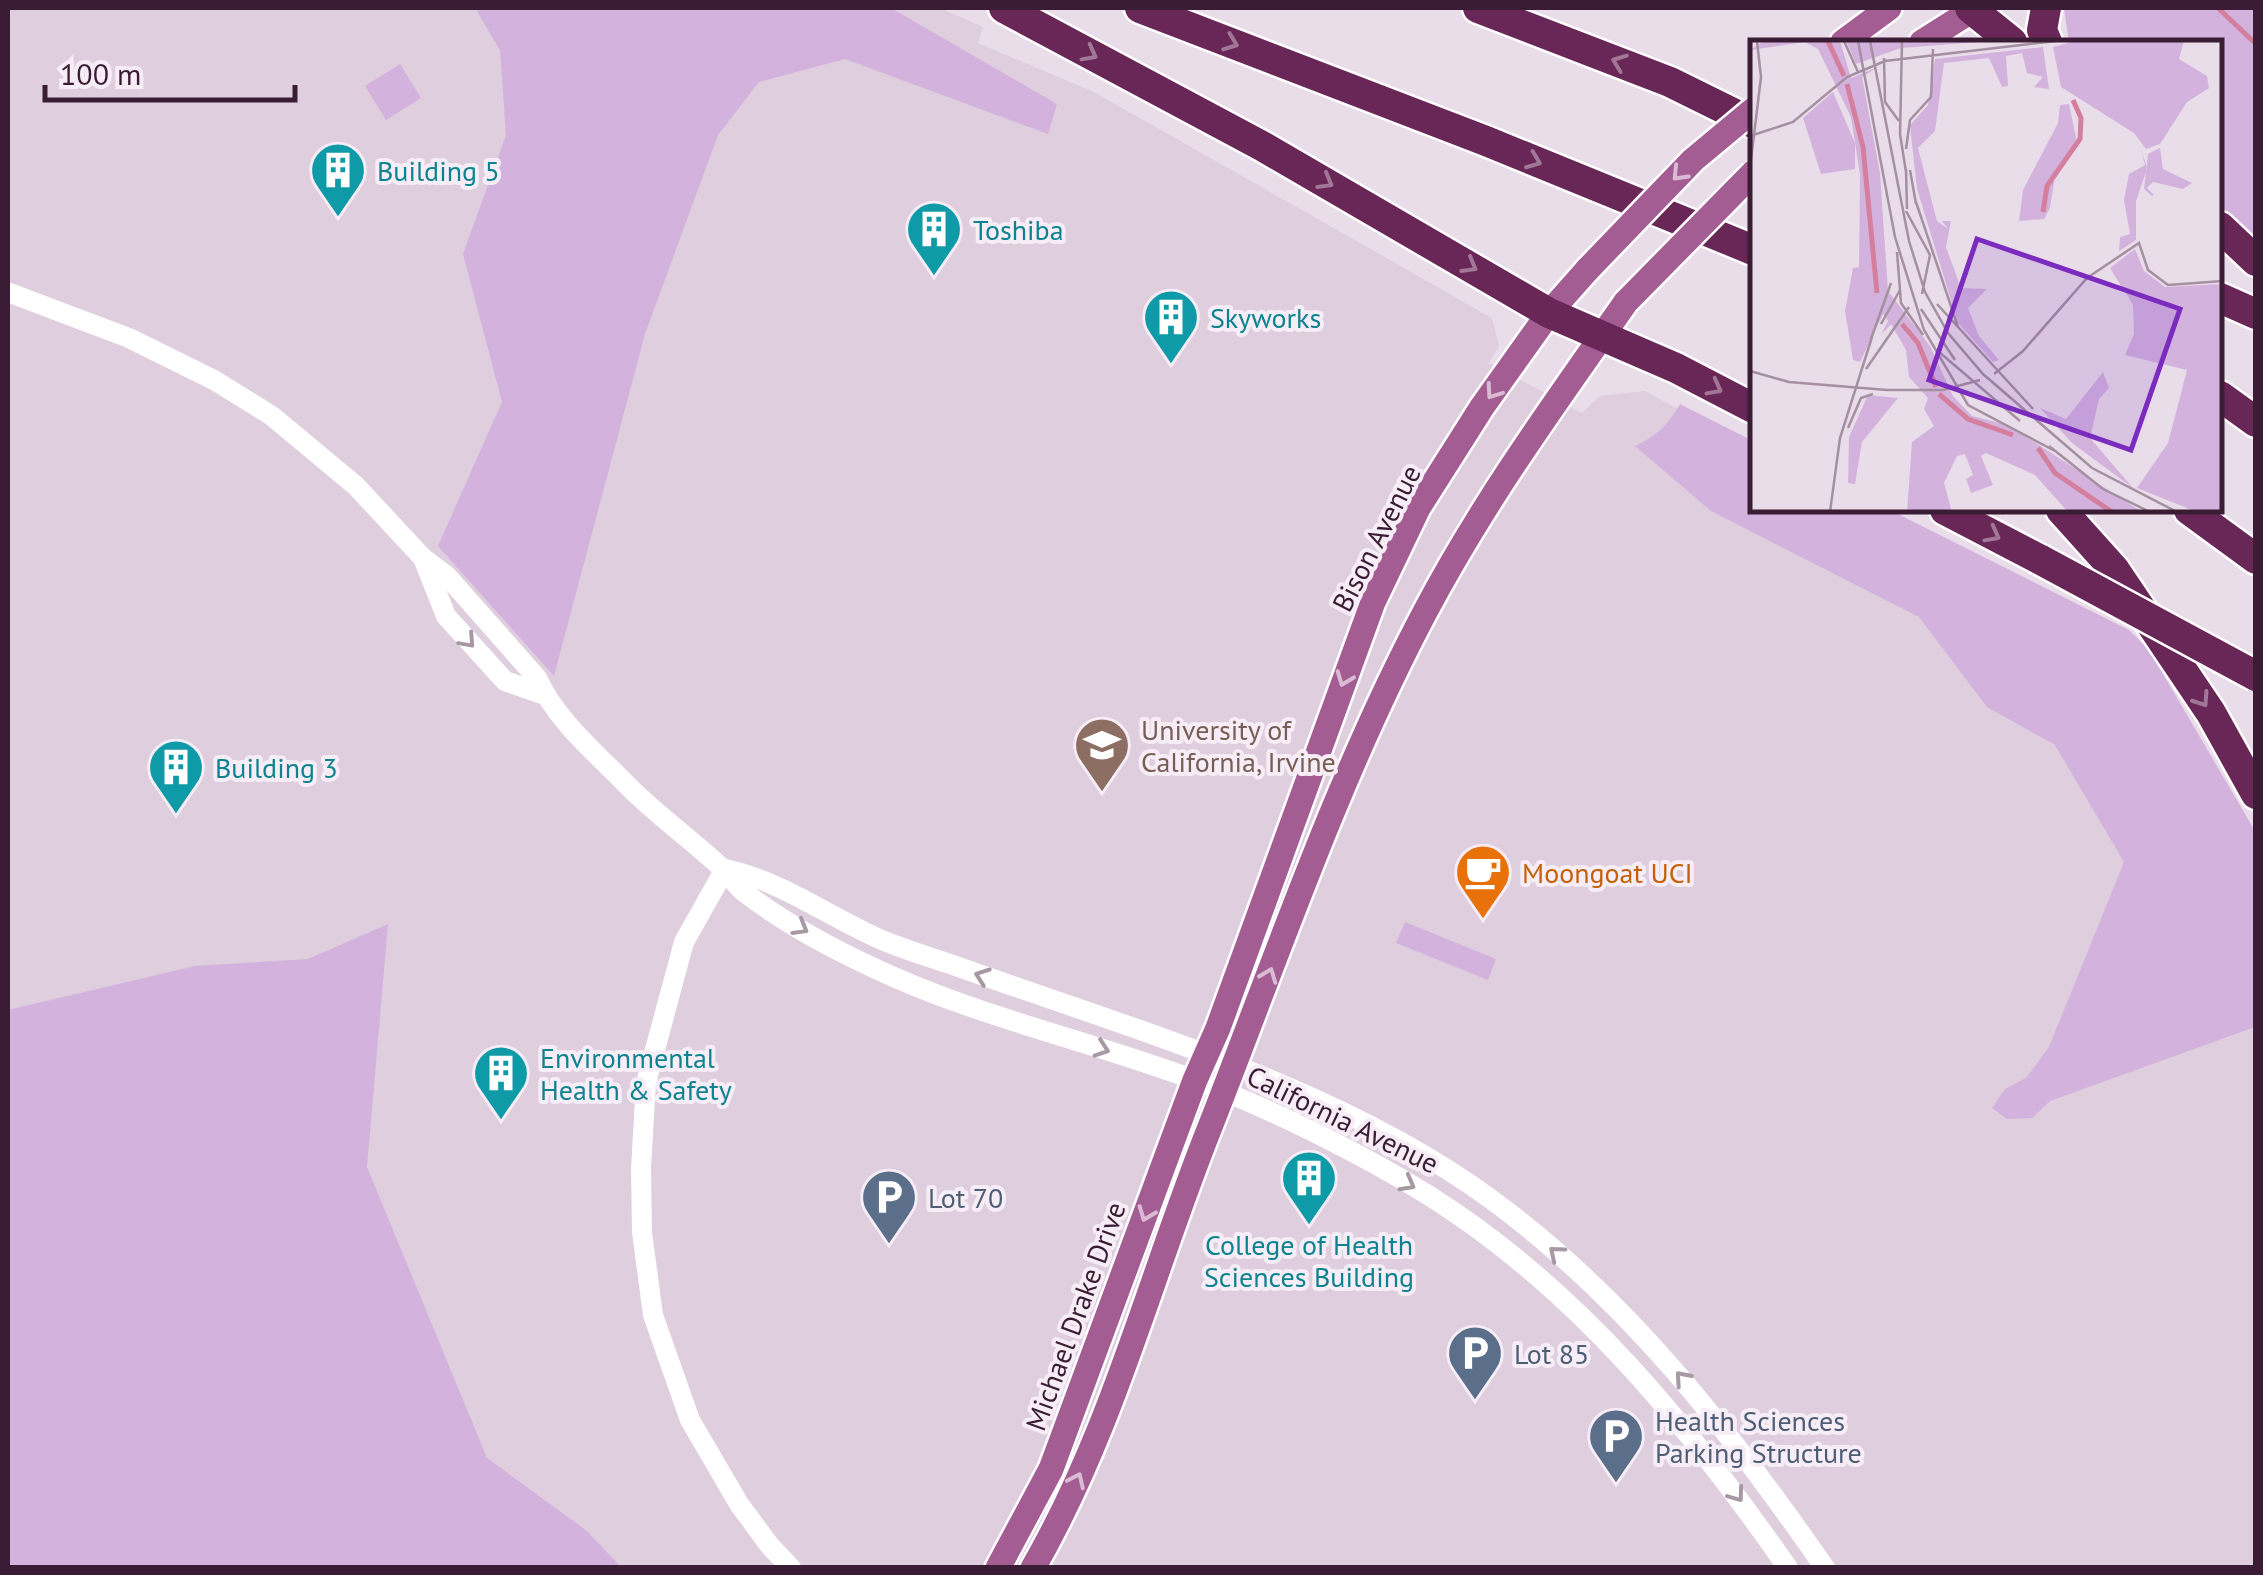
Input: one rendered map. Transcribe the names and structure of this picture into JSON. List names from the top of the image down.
{
  "streets": {
    "main road": ["Bison Avenue", "Michael Drake Drive"],
    "street": ["California Avenue"]
  },
  "crossings": [
    ["Bison Avenue", "California Avenue"],
    ["Bison Avenue", "Michael Drake Drive"],
    ["California Avenue", "Michael Drake Drive"]
  ],
  "places": {
    "building": [
      "Building 5",
      "Toshiba",
      "Skyworks",
      "Building 3",
      "Environmental Health & Safety",
      "College of Health Sciences Building"
    ],
    "school or university": ["University of California, Irvine"],
    "cafe": ["Moongoat UCI"],
    "parking": ["Lot 70", "Lot 85", "Health Sciences Parking Structure"]
  },
  "scale_bar": "100 m"
}
